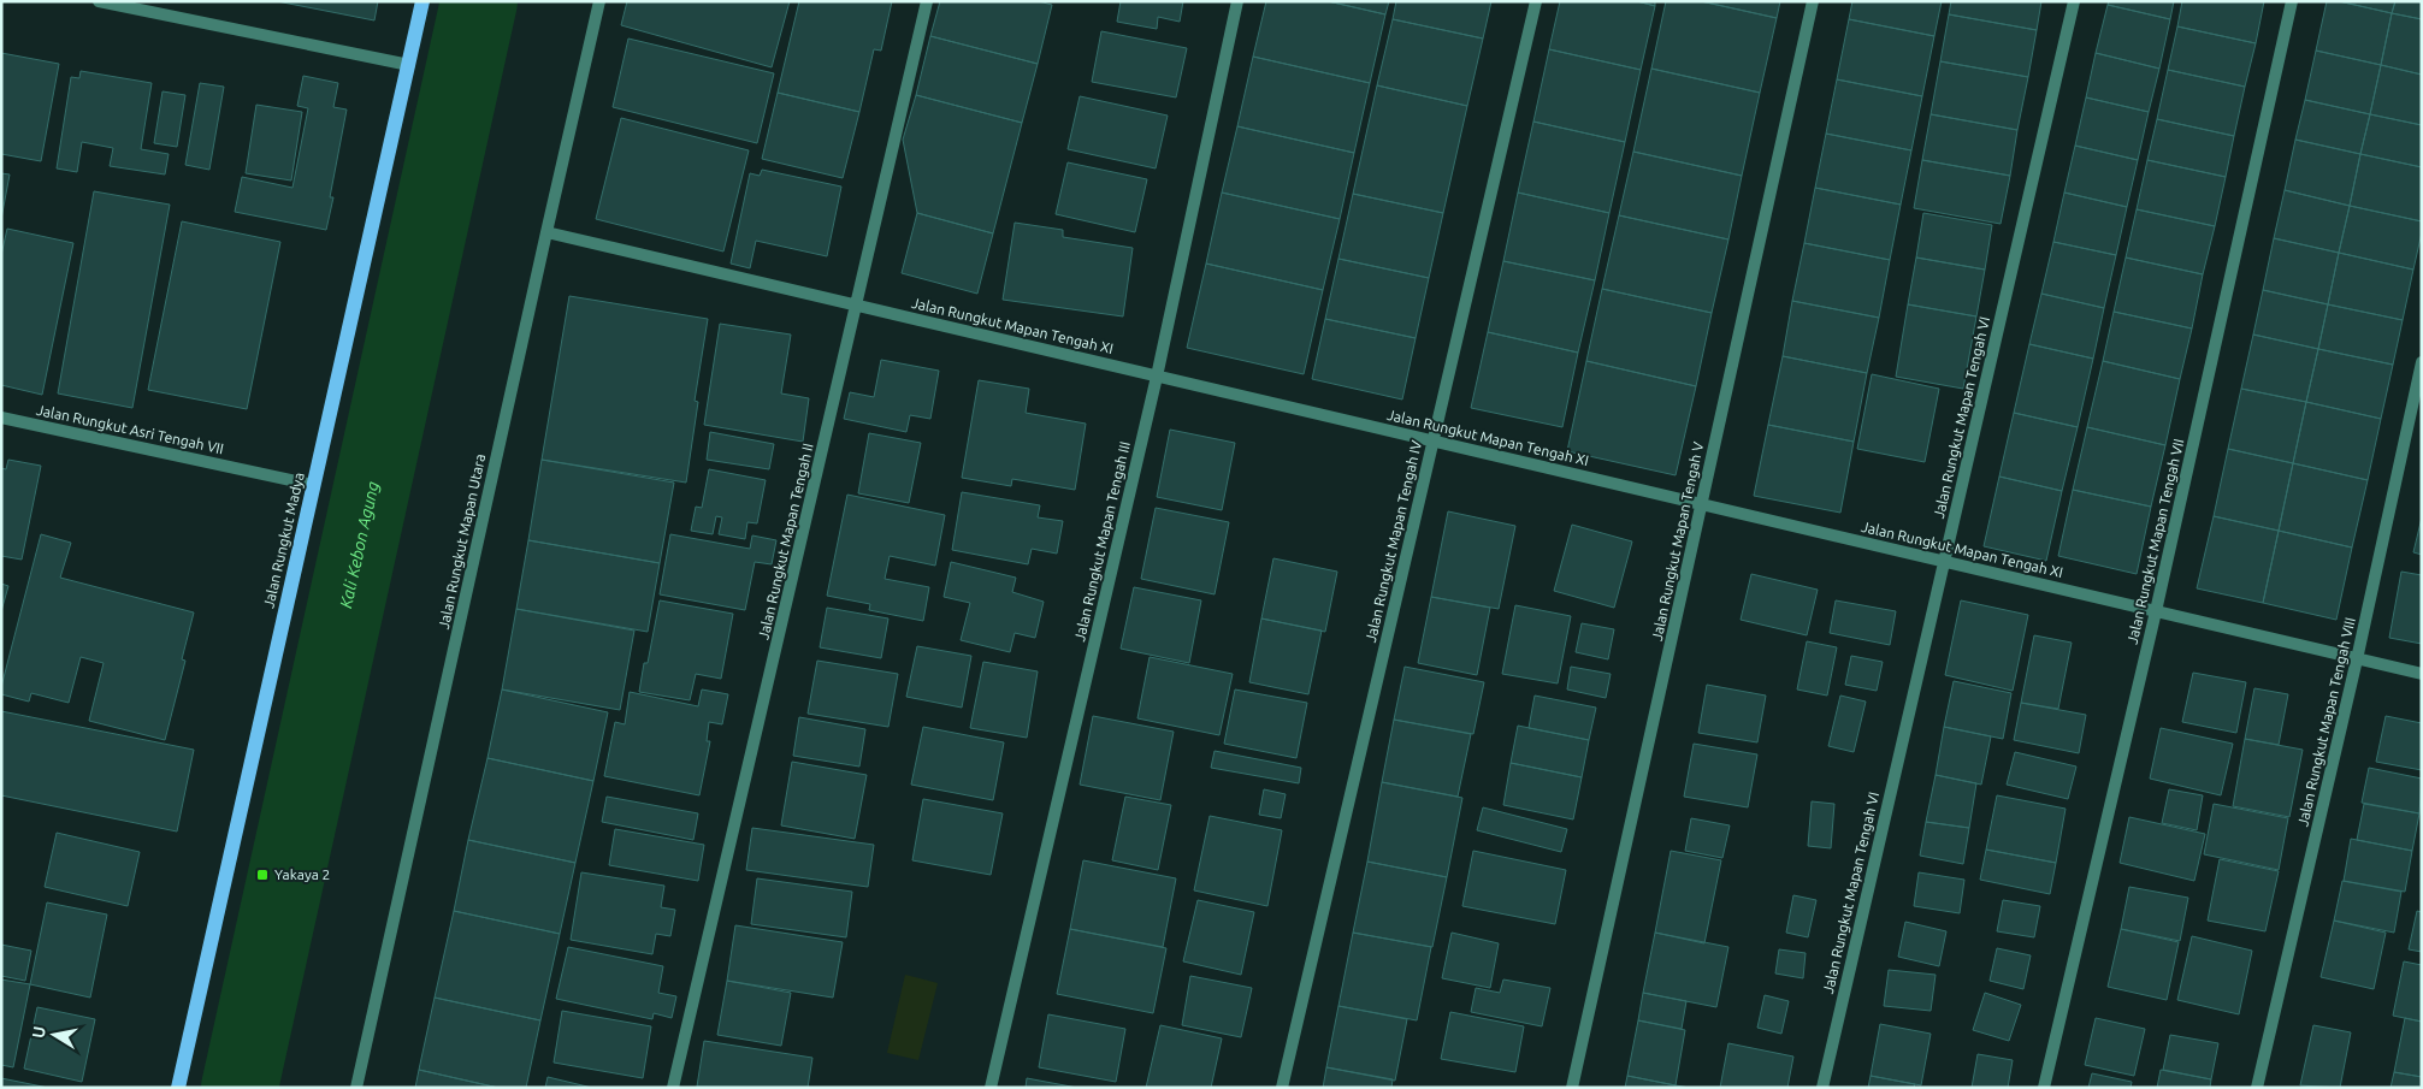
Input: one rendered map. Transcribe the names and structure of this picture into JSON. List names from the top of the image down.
{
  "streets": {
    "main road": ["Jalan Rungkut Madya"],
    "street": [
      "Jalan Rungkut Mapan Tengah XI",
      "Jalan Rungkut Mapan Tengah VI",
      "Jalan Rungkut Asri Tengah VII",
      "Jalan Rungkut Mapan Utara",
      "Jalan Rungkut Mapan Tengah II",
      "Jalan Rungkut Mapan Tengah III",
      "Jalan Rungkut Mapan Tengah IV",
      "Jalan Rungkut Mapan Tengah V",
      "Jalan Rungkut Mapan Tengah VII",
      "Jalan Rungkut Mapan Tengah VIII"
    ]
  },
  "crossings": [
    ["Jalan Rungkut Mapan Tengah XI", "Jalan Rungkut Mapan Tengah VI"],
    ["Jalan Rungkut Mapan Tengah XI", "Jalan Rungkut Mapan Utara"],
    ["Jalan Rungkut Mapan Tengah XI", "Jalan Rungkut Mapan Tengah II"],
    ["Jalan Rungkut Mapan Tengah XI", "Jalan Rungkut Mapan Tengah III"],
    ["Jalan Rungkut Mapan Tengah XI", "Jalan Rungkut Mapan Tengah IV"],
    ["Jalan Rungkut Mapan Tengah XI", "Jalan Rungkut Mapan Tengah V"],
    ["Jalan Rungkut Mapan Tengah XI", "Jalan Rungkut Mapan Tengah VII"],
    ["Jalan Rungkut Mapan Tengah XI", "Jalan Rungkut Mapan Tengah VIII"],
    ["Jalan Rungkut Asri Tengah VII", "Jalan Rungkut Madya"]
  ],
  "water": ["Kali Kebon Agung"],
  "places": {
    "transit": ["Yakaya 2"]
  },
  "north": "left"
}
